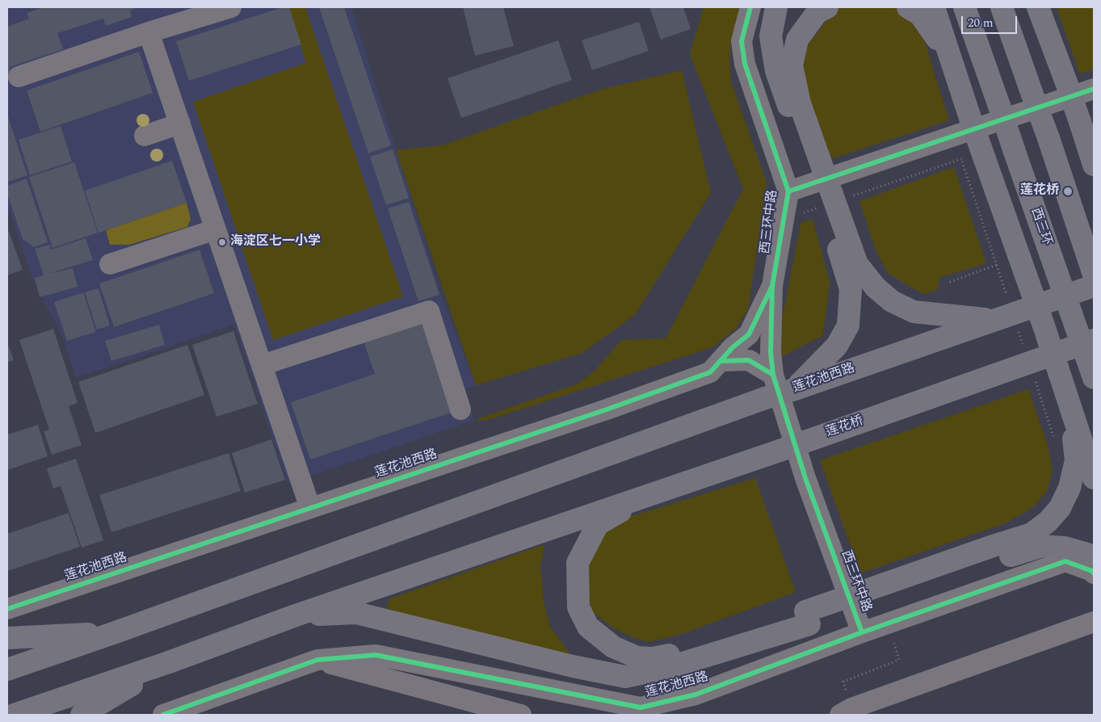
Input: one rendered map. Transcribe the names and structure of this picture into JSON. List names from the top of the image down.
{
  "streets": {
    "highway": ["西三环", "莲花池西路", "莲花桥"],
    "street": ["西三环中路"]
  },
  "crossings": [
    ["西三环中路", "莲花池西路"]
  ],
  "places": ["莲花桥", "海淀区七一小学"],
  "scale_bar": "20 m"
}
